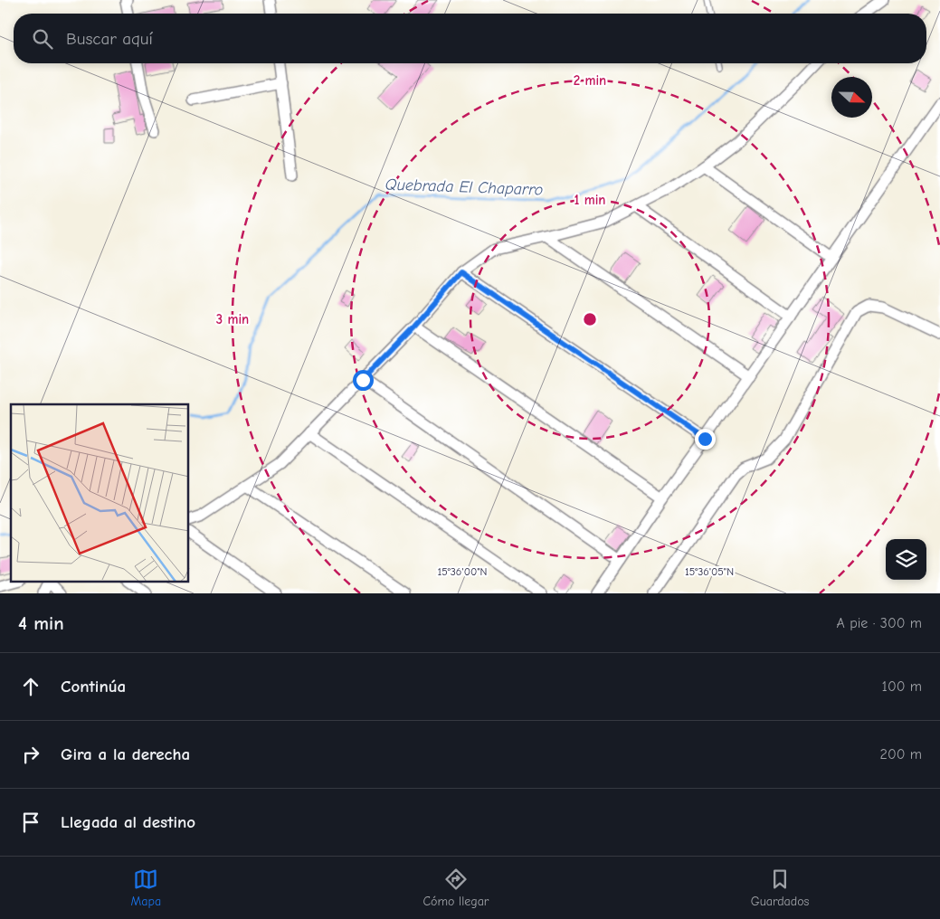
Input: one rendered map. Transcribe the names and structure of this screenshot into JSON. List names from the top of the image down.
{
  "water": ["Quebrada El Chaparro"],
  "north": "right",
  "page": {
    "search": "Buscar aquí",
    "heading": ["4 min", "A pie · 300 m"],
    "list": [
      ["Continúa", "100 m"],
      ["Gira a la derecha", "200 m"],
      "Llegada al destino"
    ],
    "nav": ["Mapa", "Cómo llegar", "Guardados"]
  },
  "coordinates": ["15°36'00\"N", "15°36'05\"N"],
  "rings": ["2 min", "1 min", "3 min"]
}
